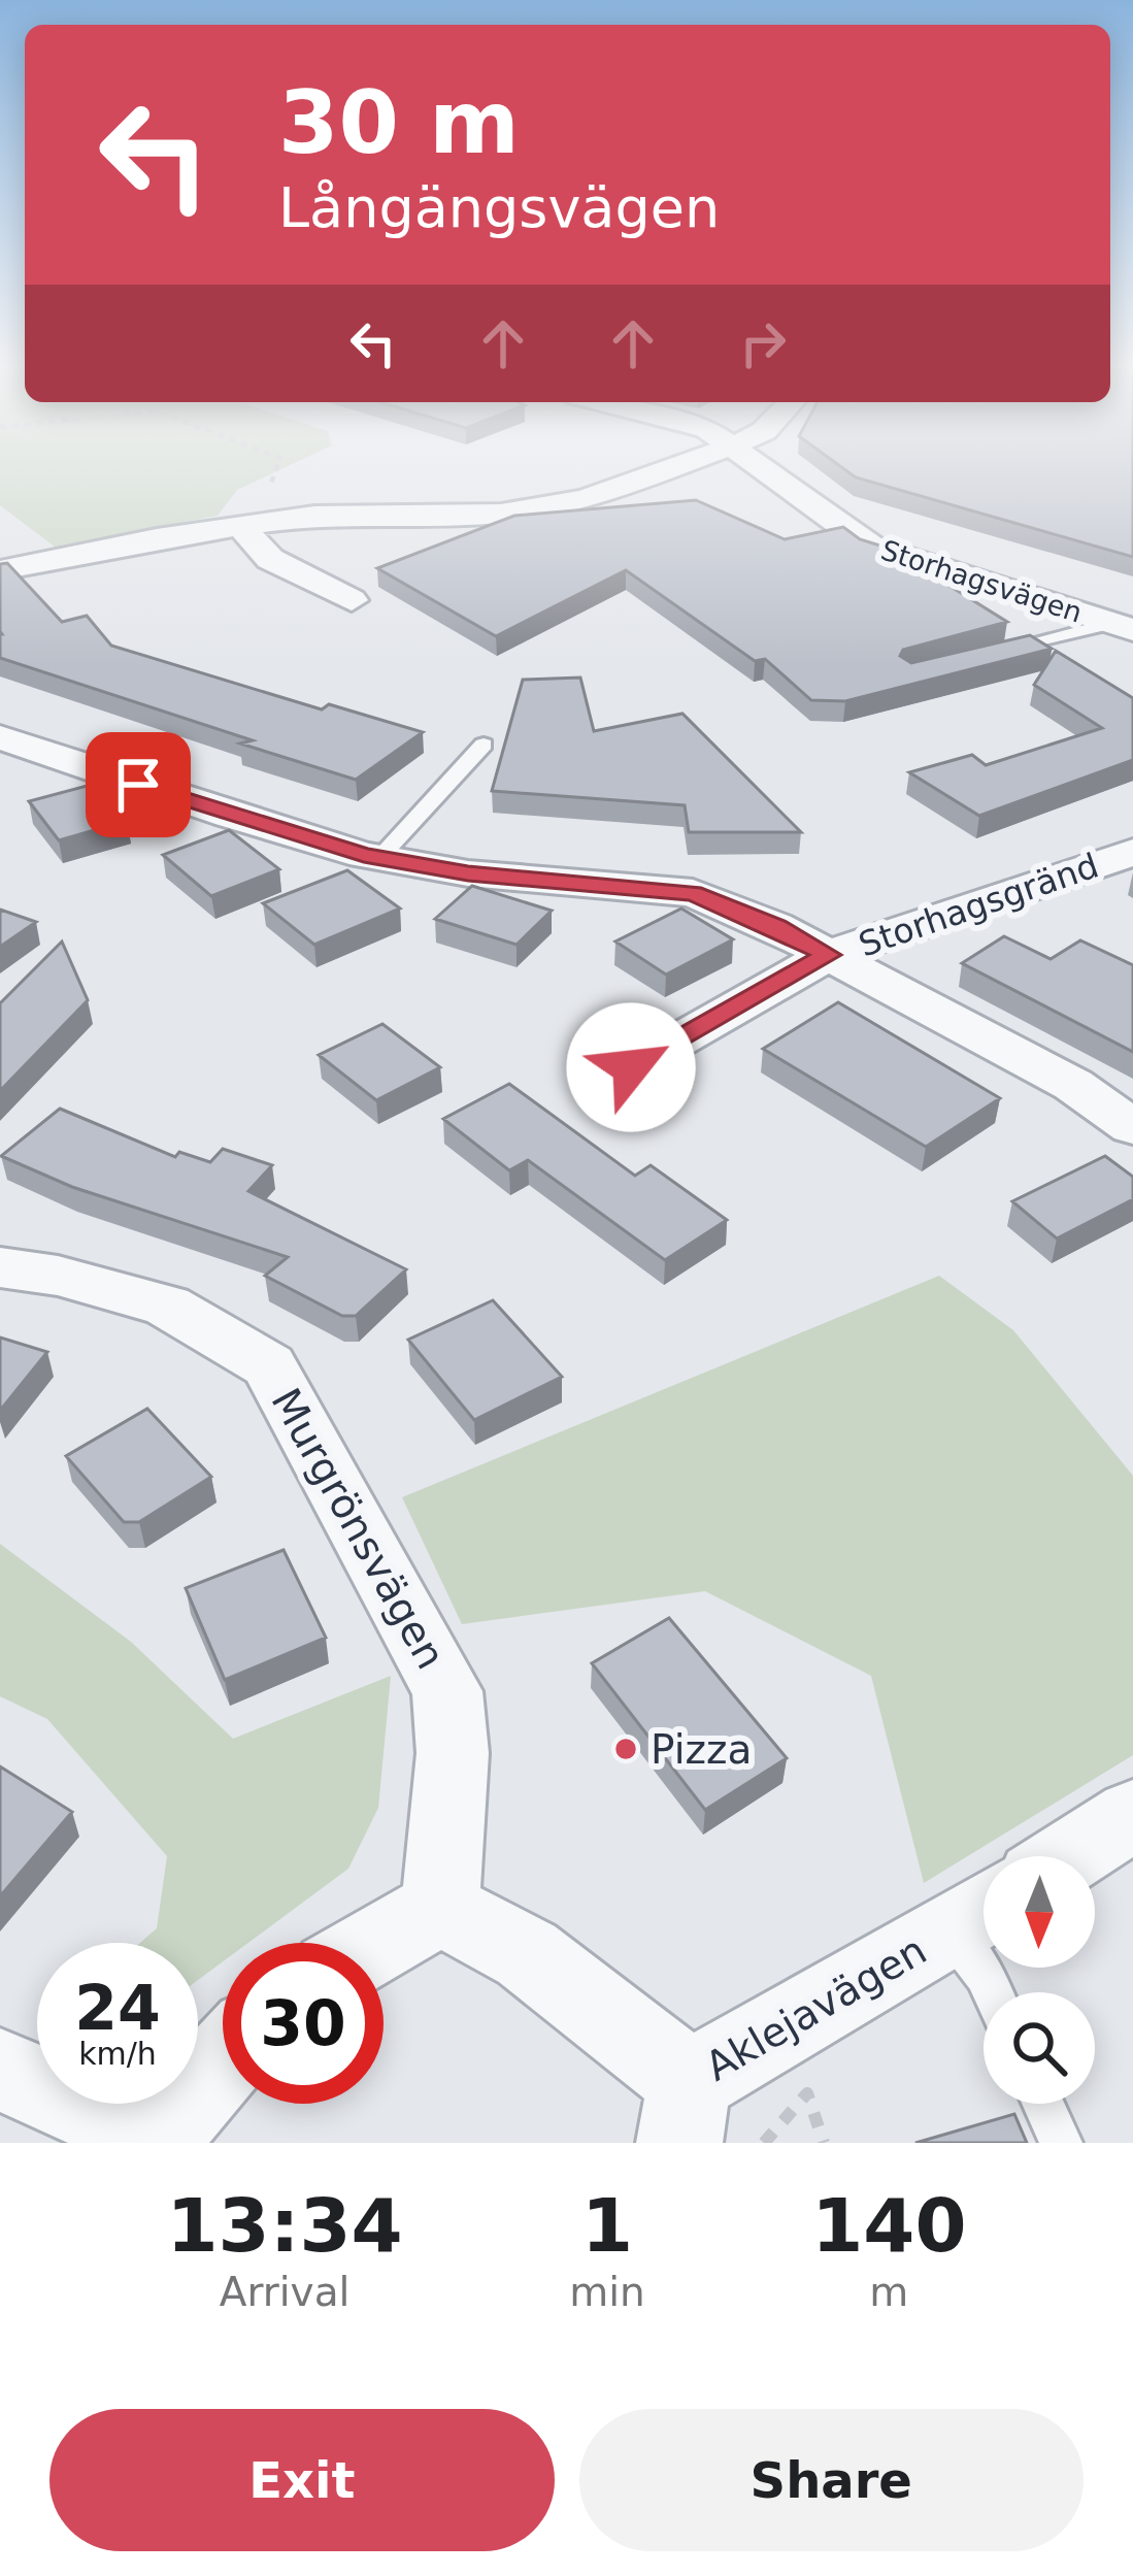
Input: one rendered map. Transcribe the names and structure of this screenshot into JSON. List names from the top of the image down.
{
  "streets": {
    "street": [
      "Storhagsvägen",
      "Storhagsgränd",
      "Murgrönsvägen",
      "Aklejavägen"
    ]
  },
  "crossings": [
    ["Murgrönsvägen", "Aklejavägen"]
  ],
  "places": ["Pizza"],
  "north": "bottom",
  "page": {
    "turn": ["30 m", "Långängsvägen"],
    "speed": "24 km/h",
    "limit": "30",
    "eta": [
      "13:34",
      "Arrival",
      "1",
      "min",
      "140",
      "m"
    ],
    "buttons": ["Exit", "Share"]
  }
}
